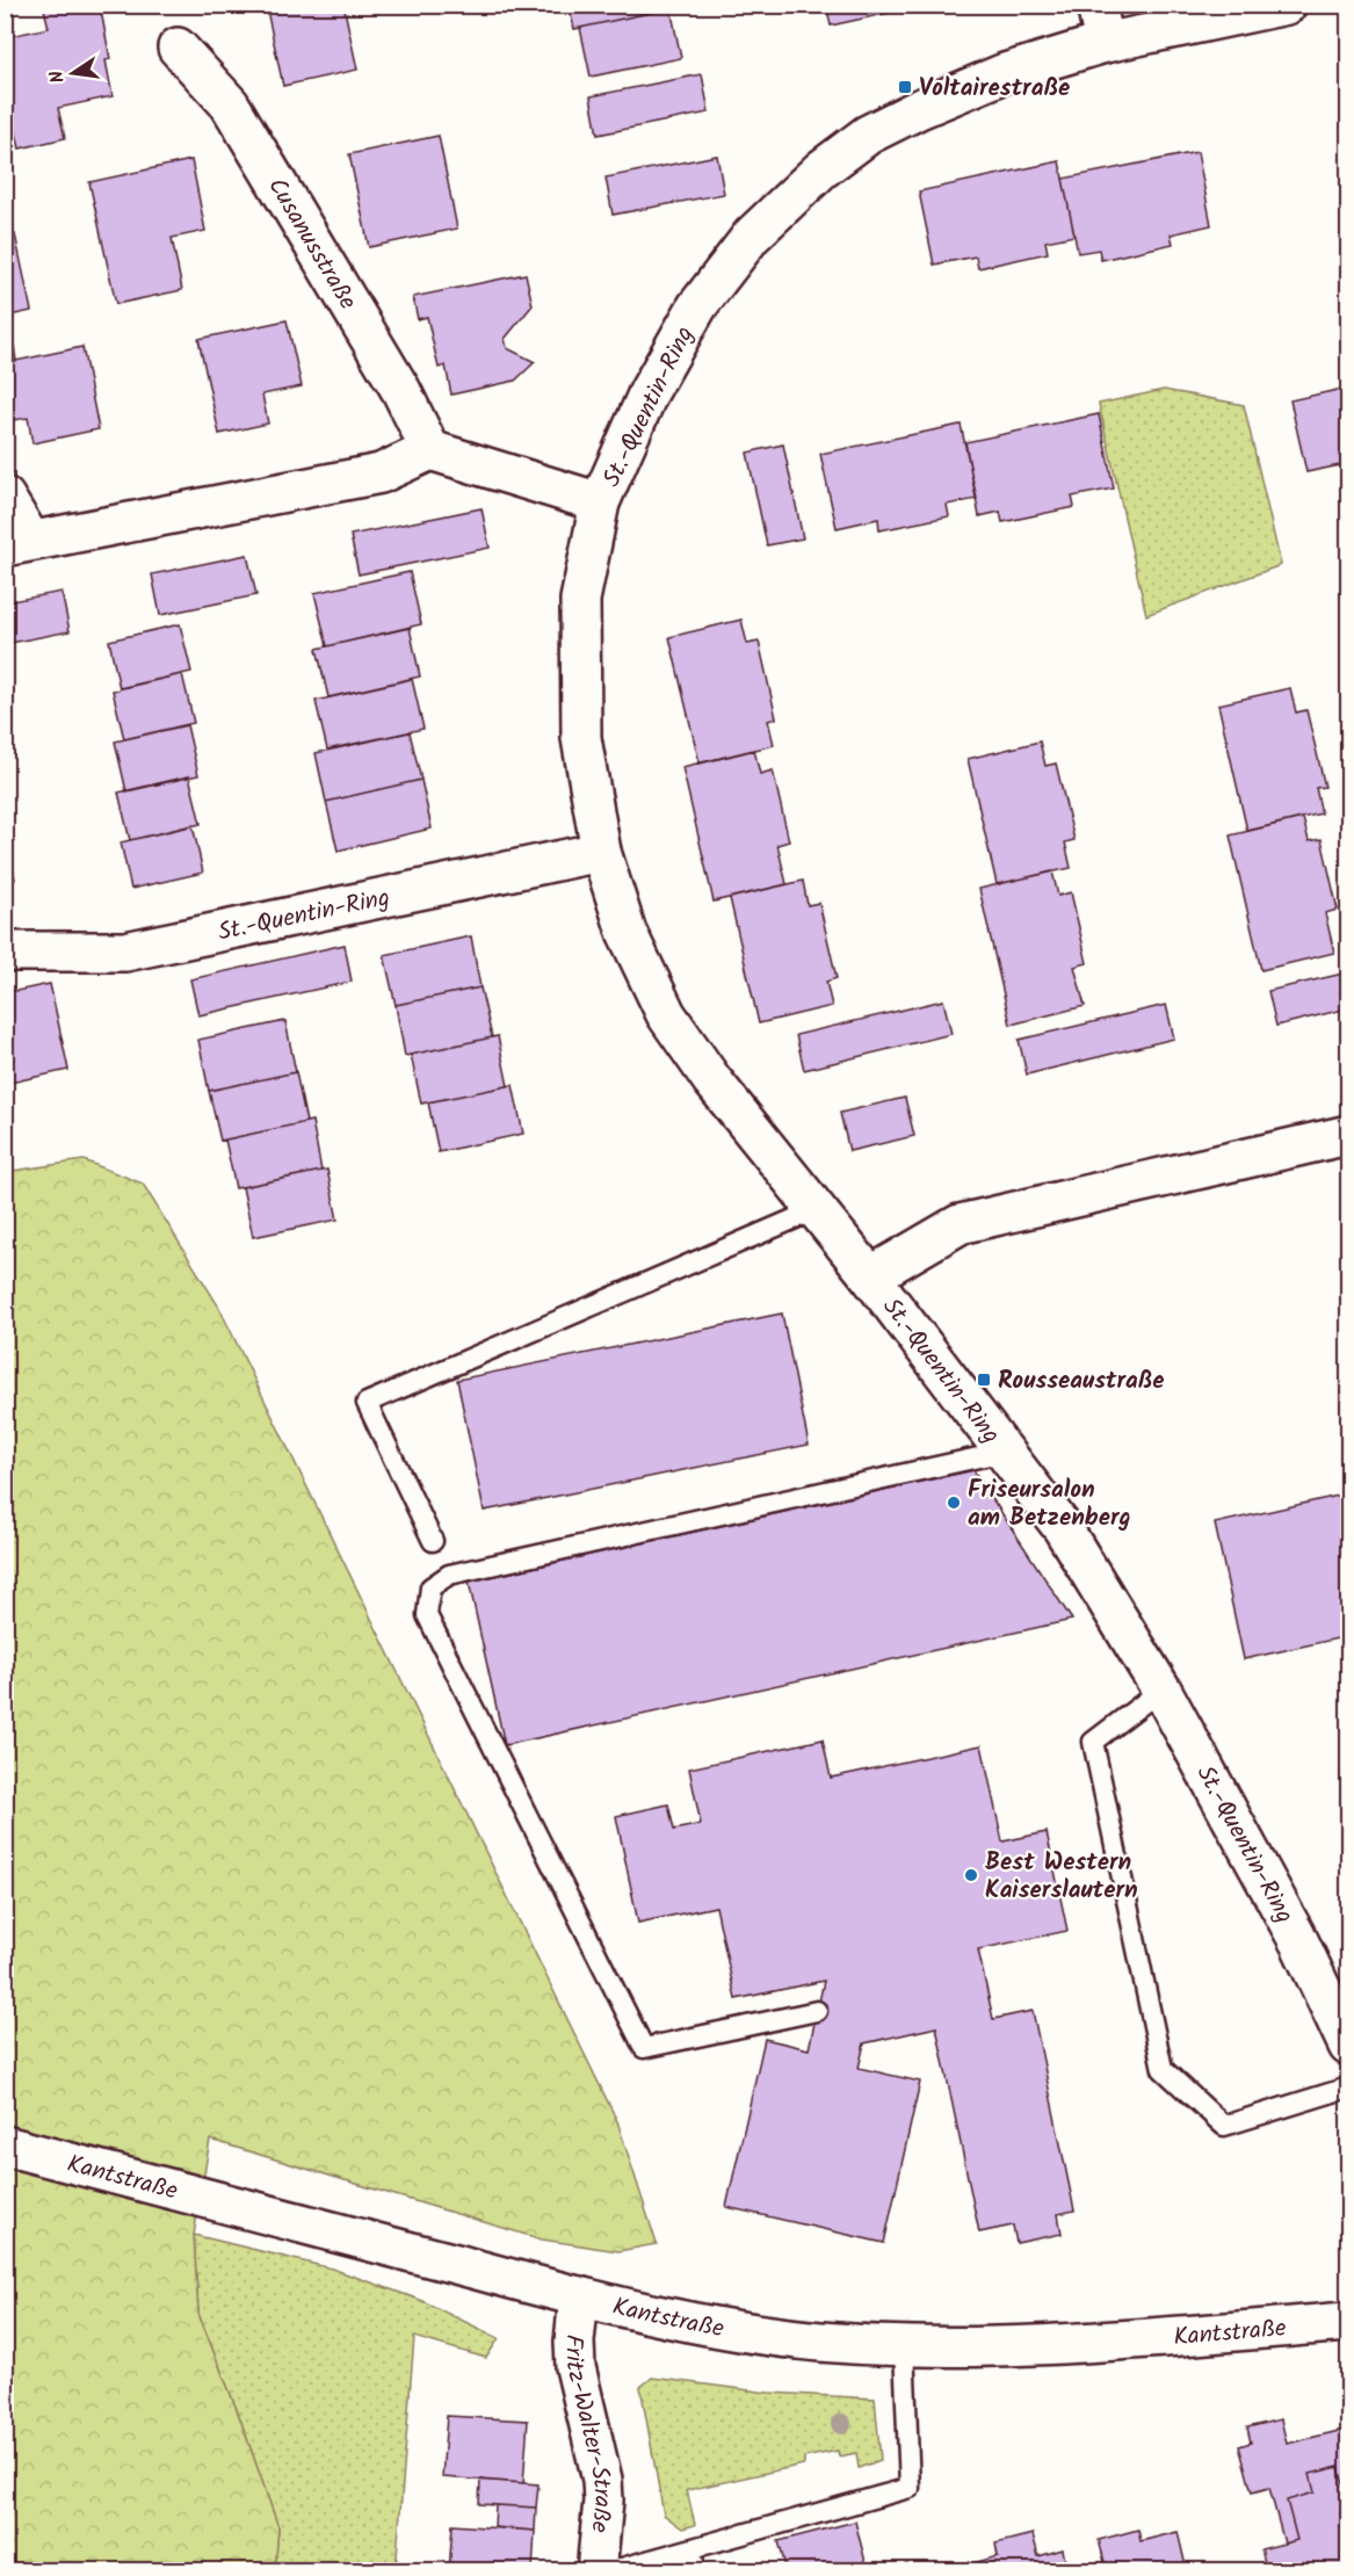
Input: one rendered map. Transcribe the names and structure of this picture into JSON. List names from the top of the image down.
{
  "streets": {
    "street": [
      "Cusanusstraße",
      "St.-Quentin-Ring",
      "Kantstraße",
      "Fritz-Walter-Straße"
    ]
  },
  "crossings": [
    ["Kantstraße", "Fritz-Walter-Straße"]
  ],
  "places": {
    "transit": ["Voltairestraße", "Rousseaustraße"],
    "other": ["Friseursalon am Betzenberg", "Best Western Kaiserslautern"]
  },
  "north": "left"
}
